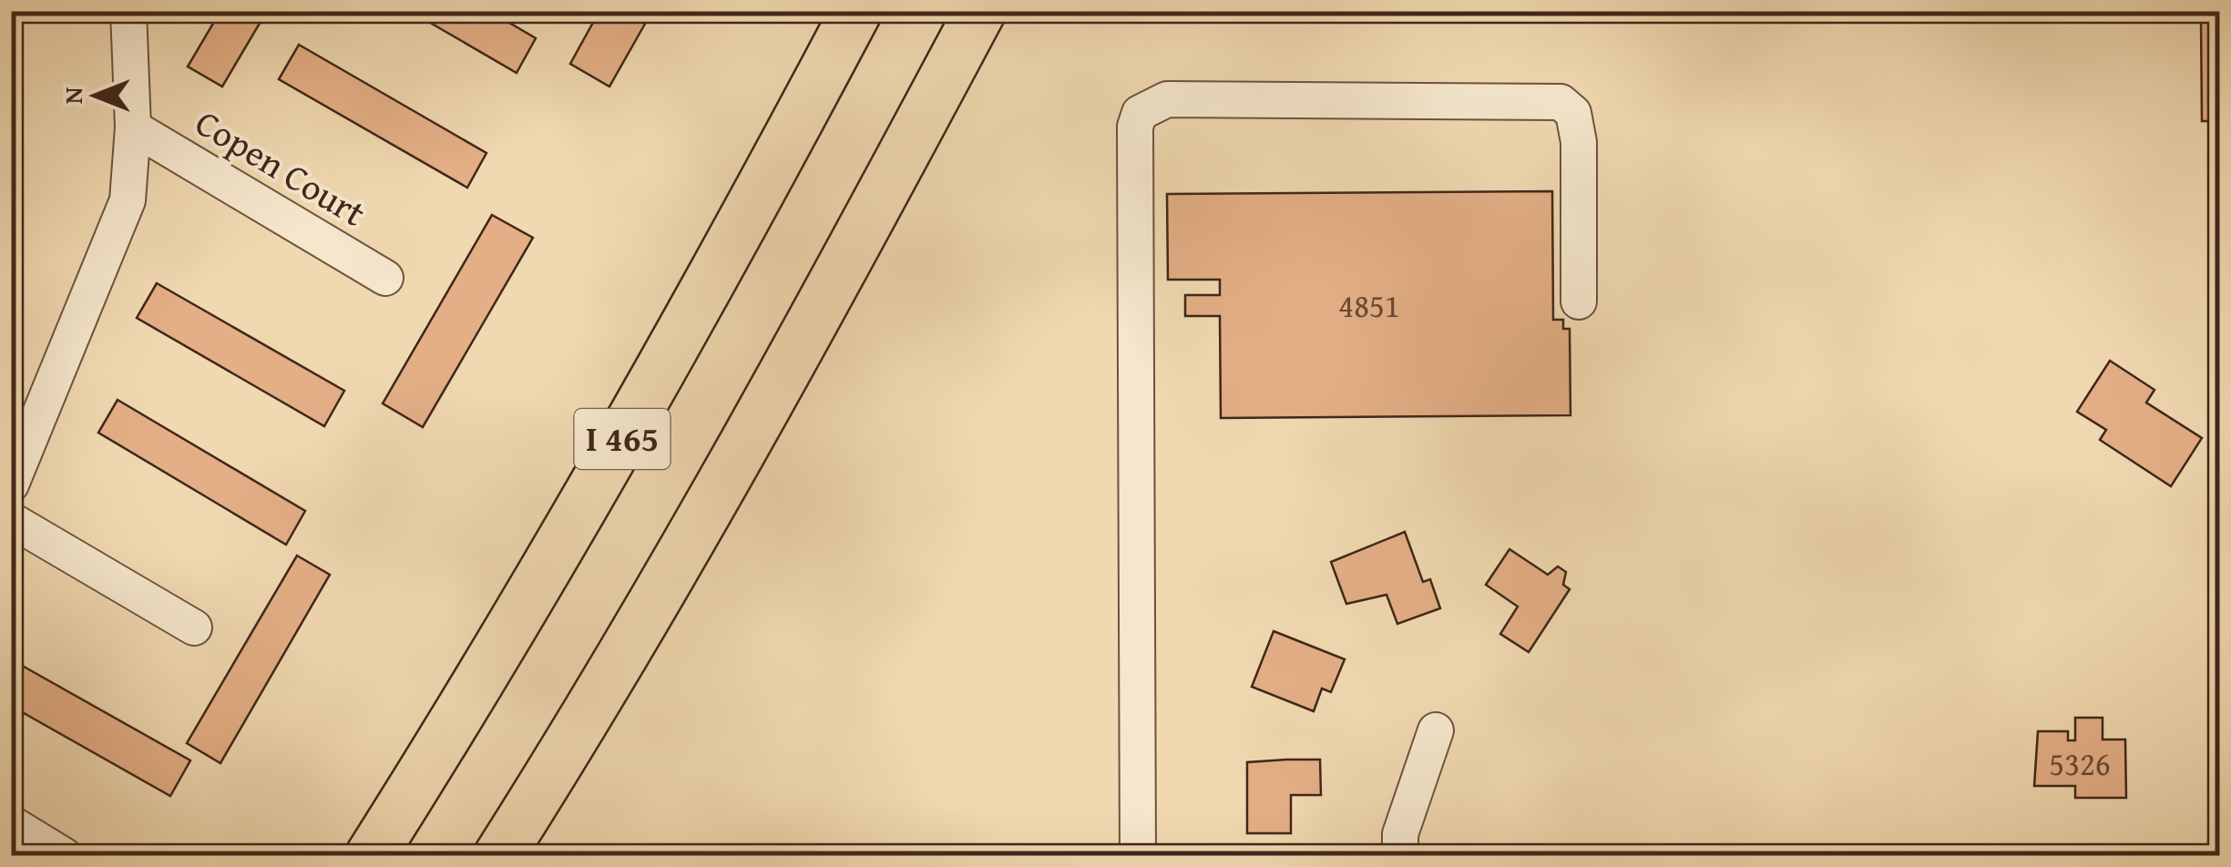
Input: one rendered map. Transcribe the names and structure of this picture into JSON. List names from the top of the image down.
{
  "streets": {
    "highway": ["I 465"],
    "street": ["Copen Court"]
  },
  "house_numbers": ["4851", "5326"],
  "north": "left"
}
